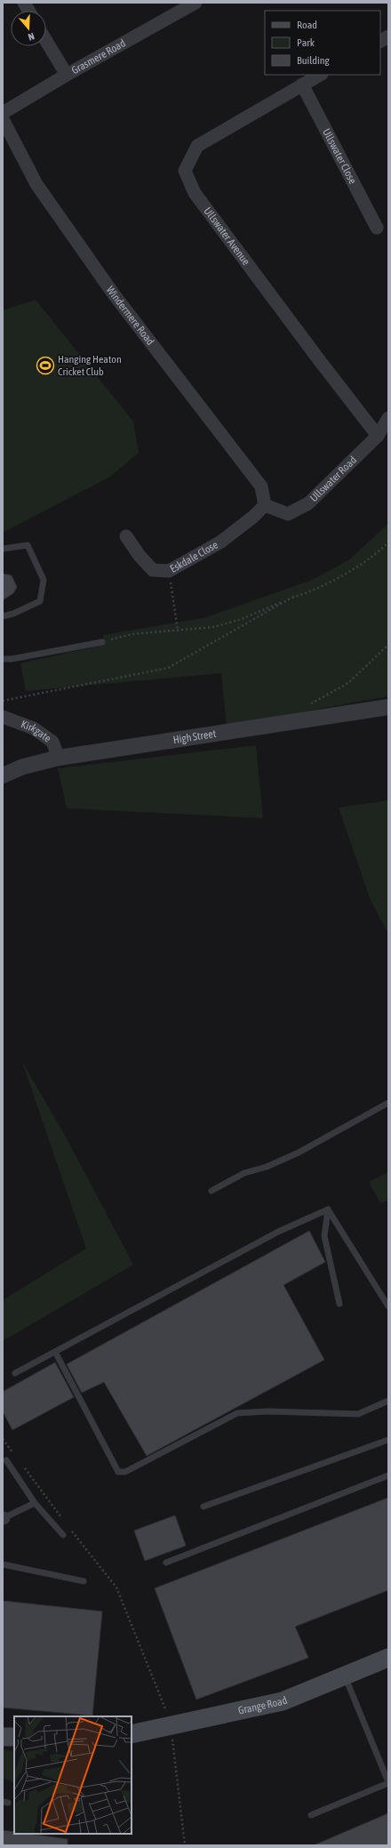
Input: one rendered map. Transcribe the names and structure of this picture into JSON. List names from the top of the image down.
{
  "streets": {
    "main road": ["Grange Road"],
    "street": [
      "Grasmere Road",
      "Ullswater Close",
      "Ullswater Avenue",
      "Windermere Road",
      "Ullswater Road",
      "Eskdale Close",
      "Kirkgate",
      "High Street"
    ]
  },
  "crossings": [
    ["Ullswater Close", "Ullswater Avenue"],
    ["Ullswater Avenue", "Ullswater Road"],
    ["Windermere Road", "Ullswater Road"],
    ["Windermere Road", "Eskdale Close"],
    ["Ullswater Road", "Eskdale Close"],
    ["Kirkgate", "High Street"]
  ],
  "places": {
    "sports": ["Hanging Heaton Cricket Club"]
  },
  "legend": ["Road", "Park", "Building"],
  "north": "bottom"
}
